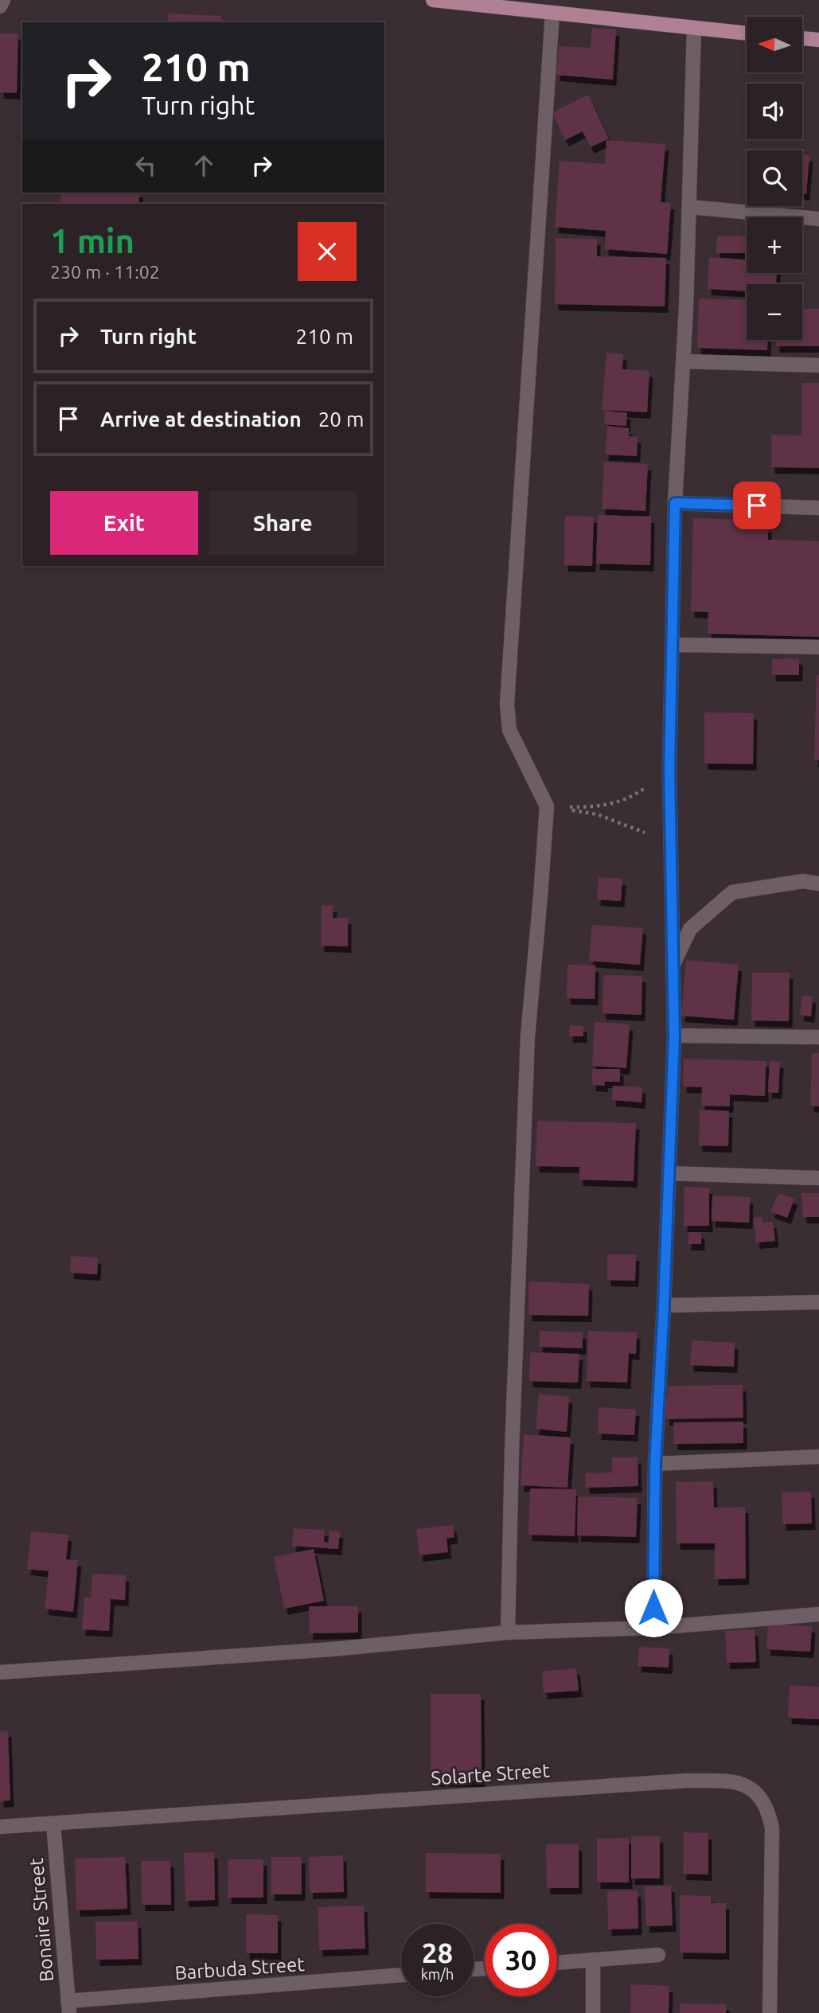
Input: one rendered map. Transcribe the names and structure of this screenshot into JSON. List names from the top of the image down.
{
  "streets": {
    "street": ["Solarte Street", "Bonaire Street", "Barbuda Street"]
  },
  "crossings": [
    ["Solarte Street", "Bonaire Street"],
    ["Bonaire Street", "Barbuda Street"]
  ],
  "north": "left",
  "page": {
    "map_buttons": ["+", "−"],
    "turn": ["210 m", "Turn right"],
    "heading": ["1 min", "230 m · 11:02"],
    "list": [
      {
        "name": "Turn right",
        "value": "210 m"
      },
      {
        "name": "Arrive at destination",
        "value": "20 m"
      }
    ],
    "buttons": ["Exit", "Share"],
    "speed": "28 km/h",
    "limit": "30"
  }
}
